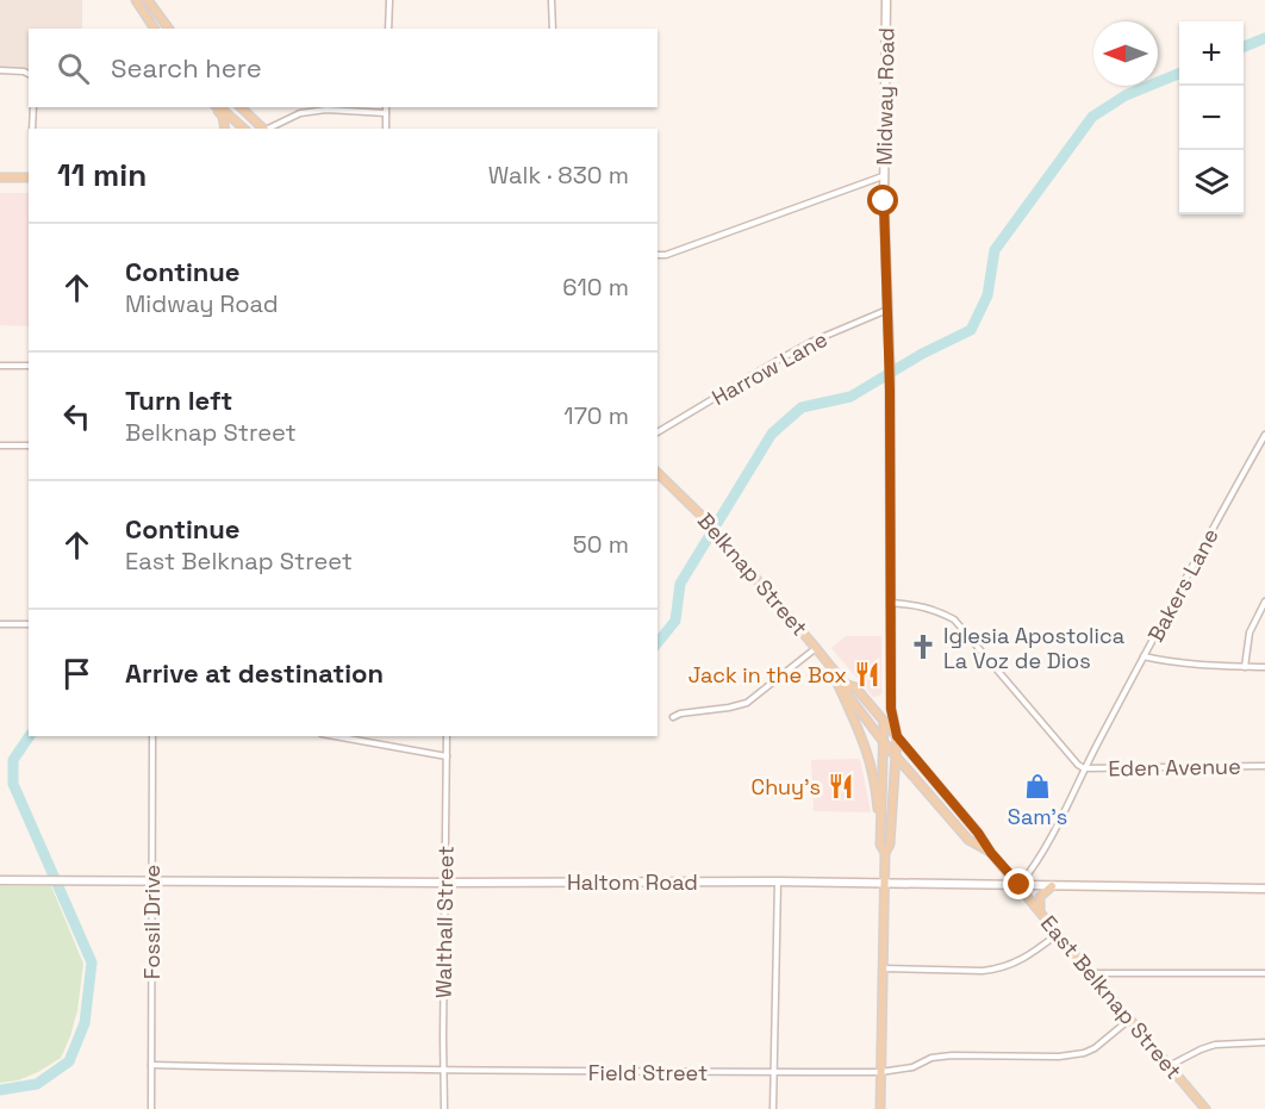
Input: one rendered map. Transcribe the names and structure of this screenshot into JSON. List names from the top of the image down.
{
  "streets": {
    "main road": [
      "Midway Road",
      "Belknap Street",
      "Haltom Road",
      "East Belknap Street"
    ],
    "street": [
      "Harrow Lane",
      "Bakers Lane",
      "Eden Avenue",
      "Fossil Drive",
      "Walthall Street",
      "Field Street"
    ]
  },
  "crossings": [
    ["Midway Road", "Harrow Lane"],
    ["Midway Road", "Belknap Street"],
    ["Belknap Street", "East Belknap Street"],
    ["Bakers Lane", "Eden Avenue"],
    ["Bakers Lane", "Haltom Road"],
    ["Bakers Lane", "East Belknap Street"],
    ["Haltom Road", "Fossil Drive"],
    ["Haltom Road", "Walthall Street"],
    ["Haltom Road", "East Belknap Street"],
    ["Fossil Drive", "Field Street"],
    ["Walthall Street", "Field Street"],
    ["East Belknap Street", "Field Street"]
  ],
  "places": {
    "church": ["Iglesia Apostolica La Voz de Dios"],
    "restaurant": ["Jack in the Box", "Chuy's"],
    "shop": ["Sam’s"]
  },
  "north": "left",
  "page": {
    "map_buttons": ["+", "−"],
    "search": "Search here",
    "heading": ["11 min", "Walk · 830 m"],
    "list": [
      ["Continue", "Midway Road", "610 m"],
      ["Turn left", "Belknap Street", "170 m"],
      ["Continue", "East Belknap Street", "50 m"],
      "Arrive at destination"
    ]
  }
}
